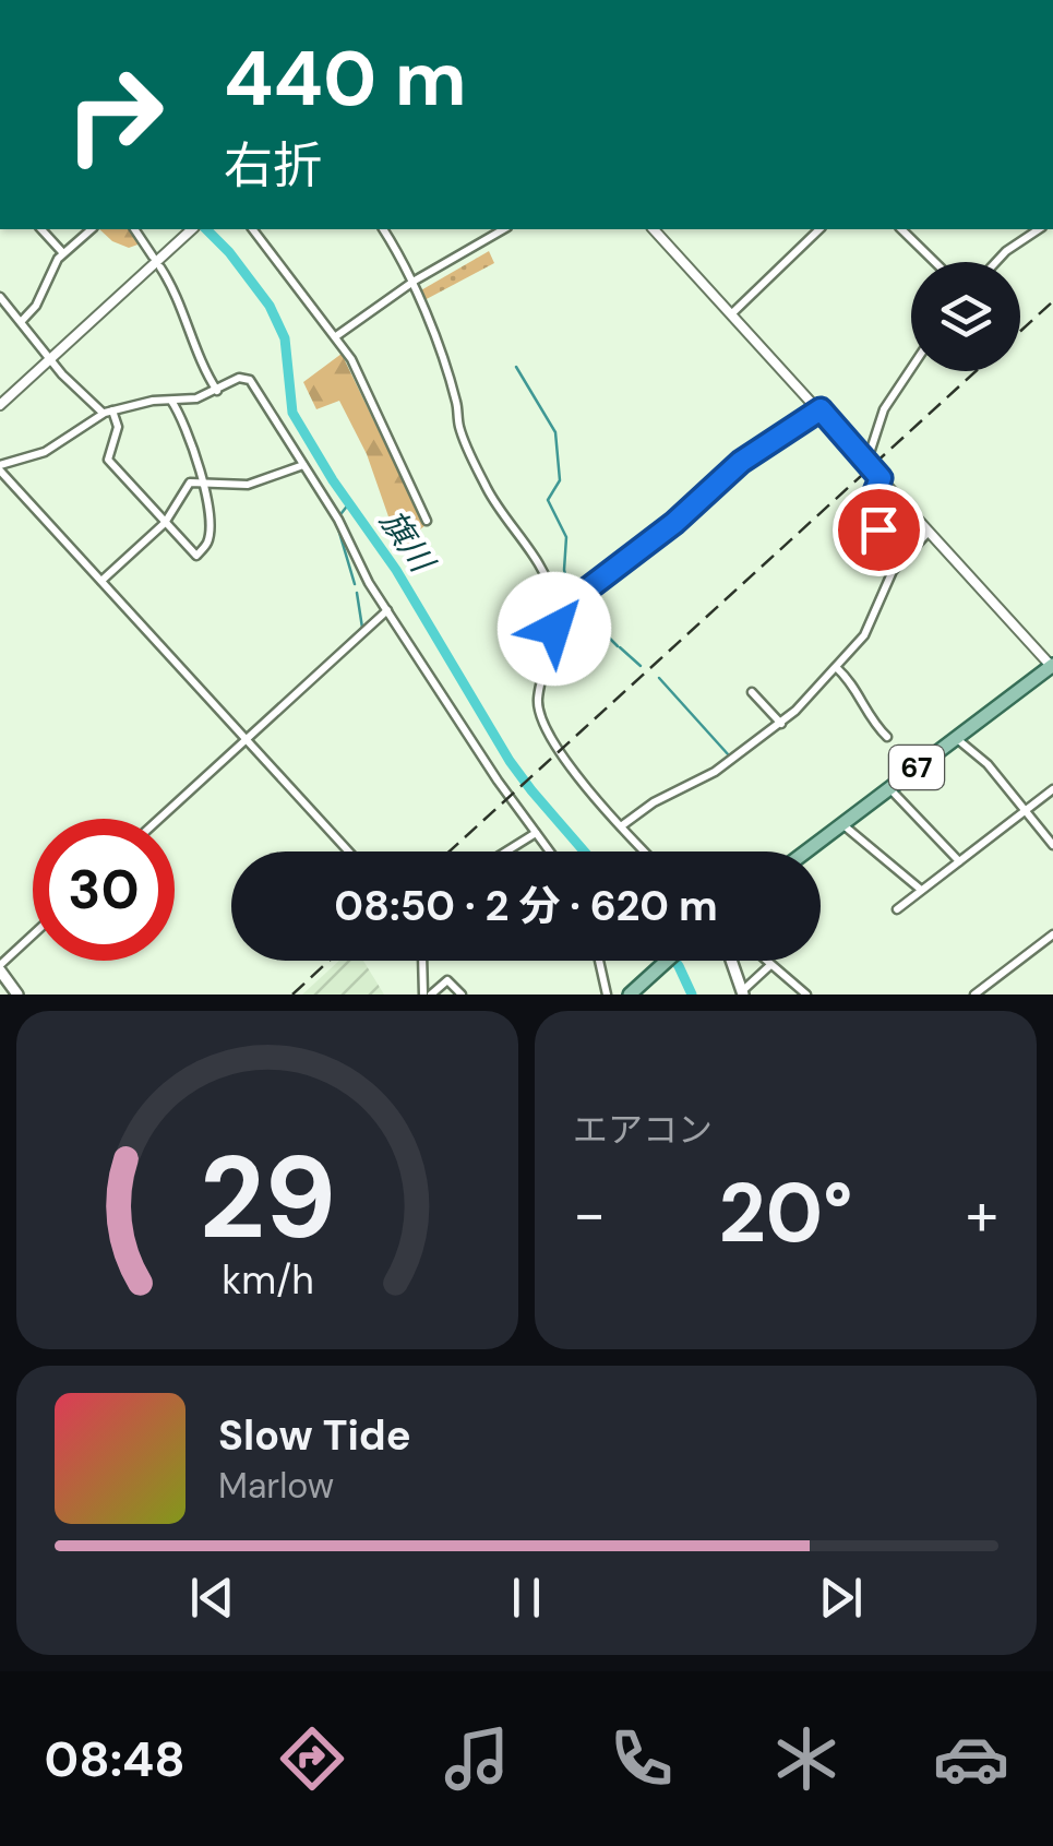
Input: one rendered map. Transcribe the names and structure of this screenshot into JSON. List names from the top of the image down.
{
  "streets": {
    "main road": ["67"]
  },
  "water": ["旗川"],
  "page": {
    "turn": ["440 m", "右折"],
    "limit": "30",
    "trip": "08:50 · 2 分 · 620 m",
    "tile": "エアコン",
    "heat": ["−", "20°", "+"],
    "song": ["Slow Tide", "Marlow"],
    "tabs": "08:48",
    "gauge": ["29", "km/h"]
  }
}
